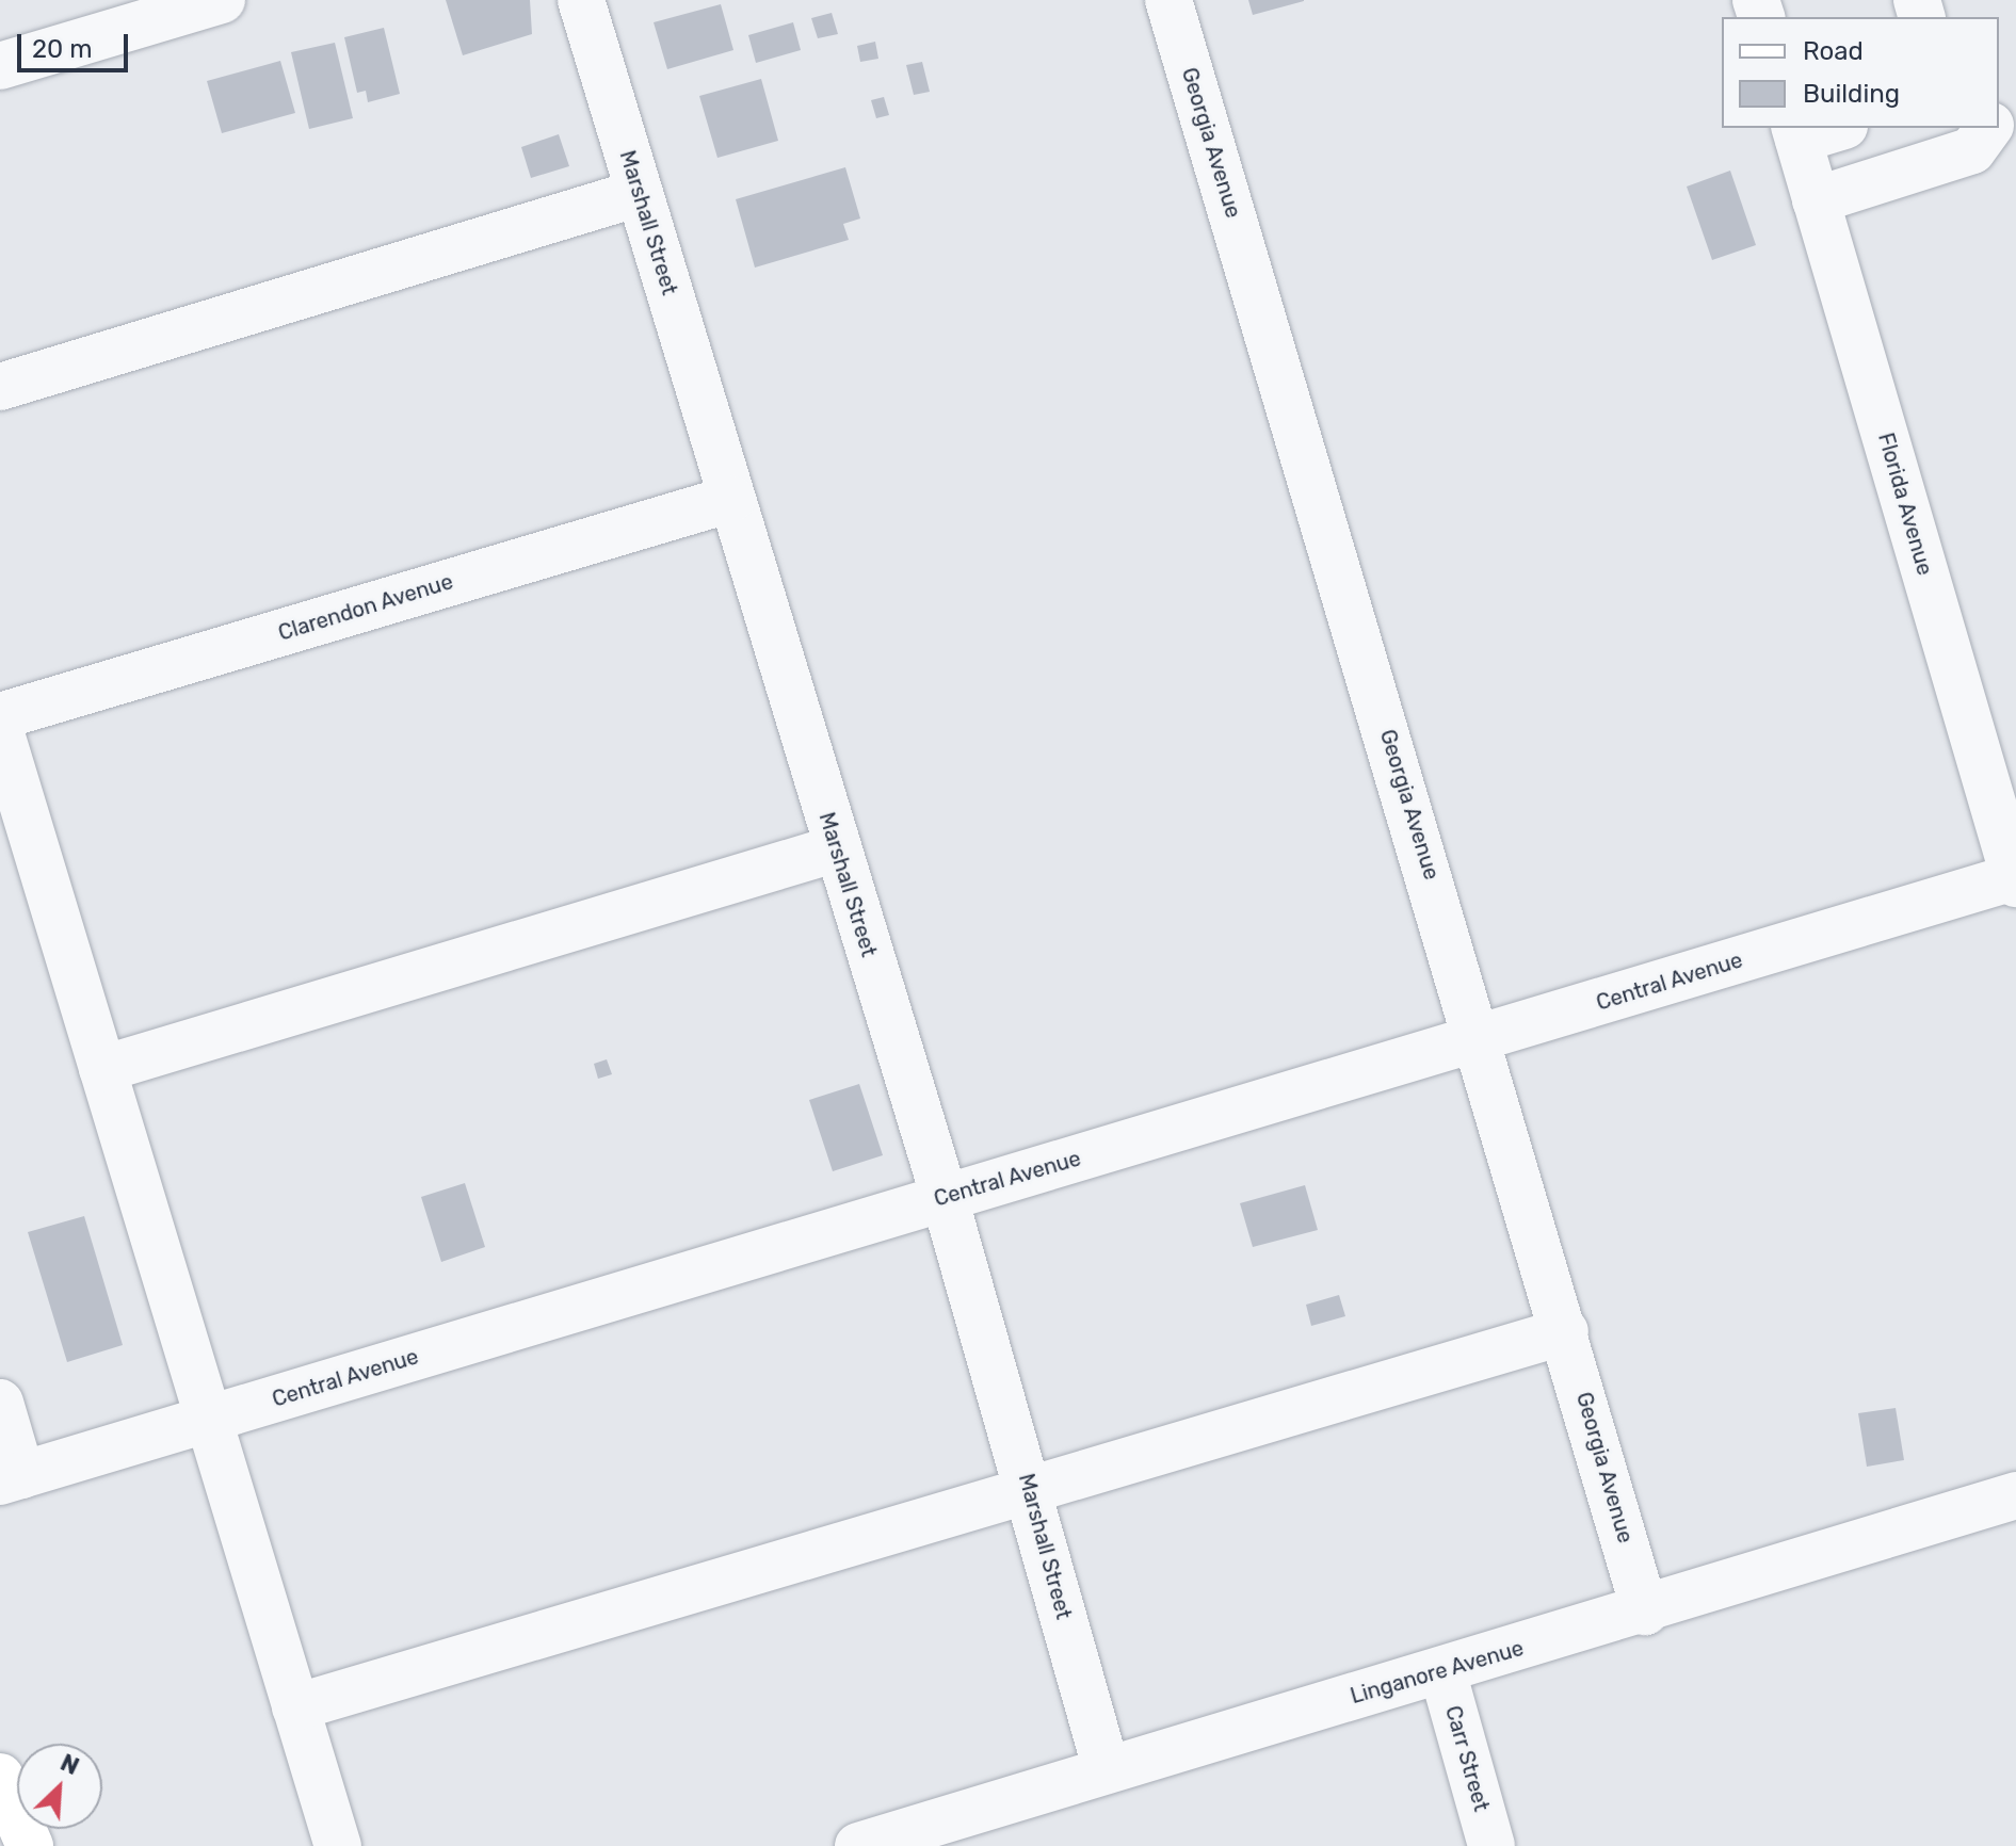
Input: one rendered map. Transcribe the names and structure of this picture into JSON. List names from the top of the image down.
{
  "streets": {
    "street": [
      "Georgia Avenue",
      "Marshall Street",
      "Florida Avenue",
      "Clarendon Avenue",
      "Central Avenue",
      "Linganore Avenue",
      "Carr Street"
    ]
  },
  "crossings": [
    ["Georgia Avenue", "Central Avenue"],
    ["Georgia Avenue", "Linganore Avenue"],
    ["Marshall Street", "Clarendon Avenue"],
    ["Marshall Street", "Central Avenue"],
    ["Marshall Street", "Linganore Avenue"],
    ["Florida Avenue", "Central Avenue"],
    ["Linganore Avenue", "Carr Street"]
  ],
  "legend": ["Road", "Building"],
  "scale_bar": "20 m",
  "north": "top right"
}
